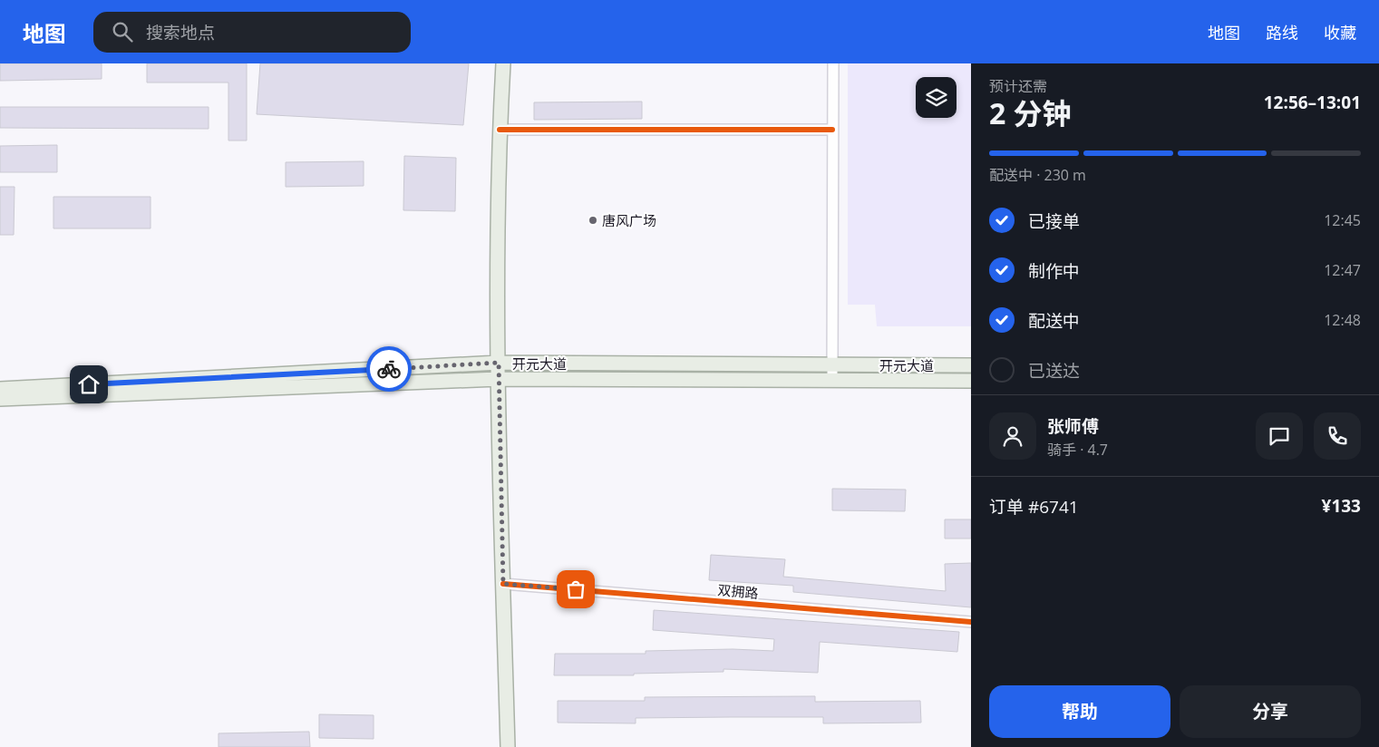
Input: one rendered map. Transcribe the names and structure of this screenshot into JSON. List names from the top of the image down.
{
  "streets": {
    "main road": ["开元大道"],
    "street": ["双拥路"]
  },
  "places": ["唐风广场"],
  "page": {
    "header": "地图",
    "search": "搜索地点",
    "nav": ["地图", "路线", "收藏"],
    "heading": ["2 分钟", "预计还需", "12:56–13:01"],
    "panel": [
      "张师傅",
      "骑手 · 4.7",
      "订单 #6741",
      "¥133"
    ],
    "bar": "配送中 · 230 m",
    "list": [
      ["已接单", "12:45"],
      ["制作中", "12:47"],
      ["配送中", "12:48"],
      "已送达"
    ],
    "buttons": ["帮助", "分享"]
  }
}
